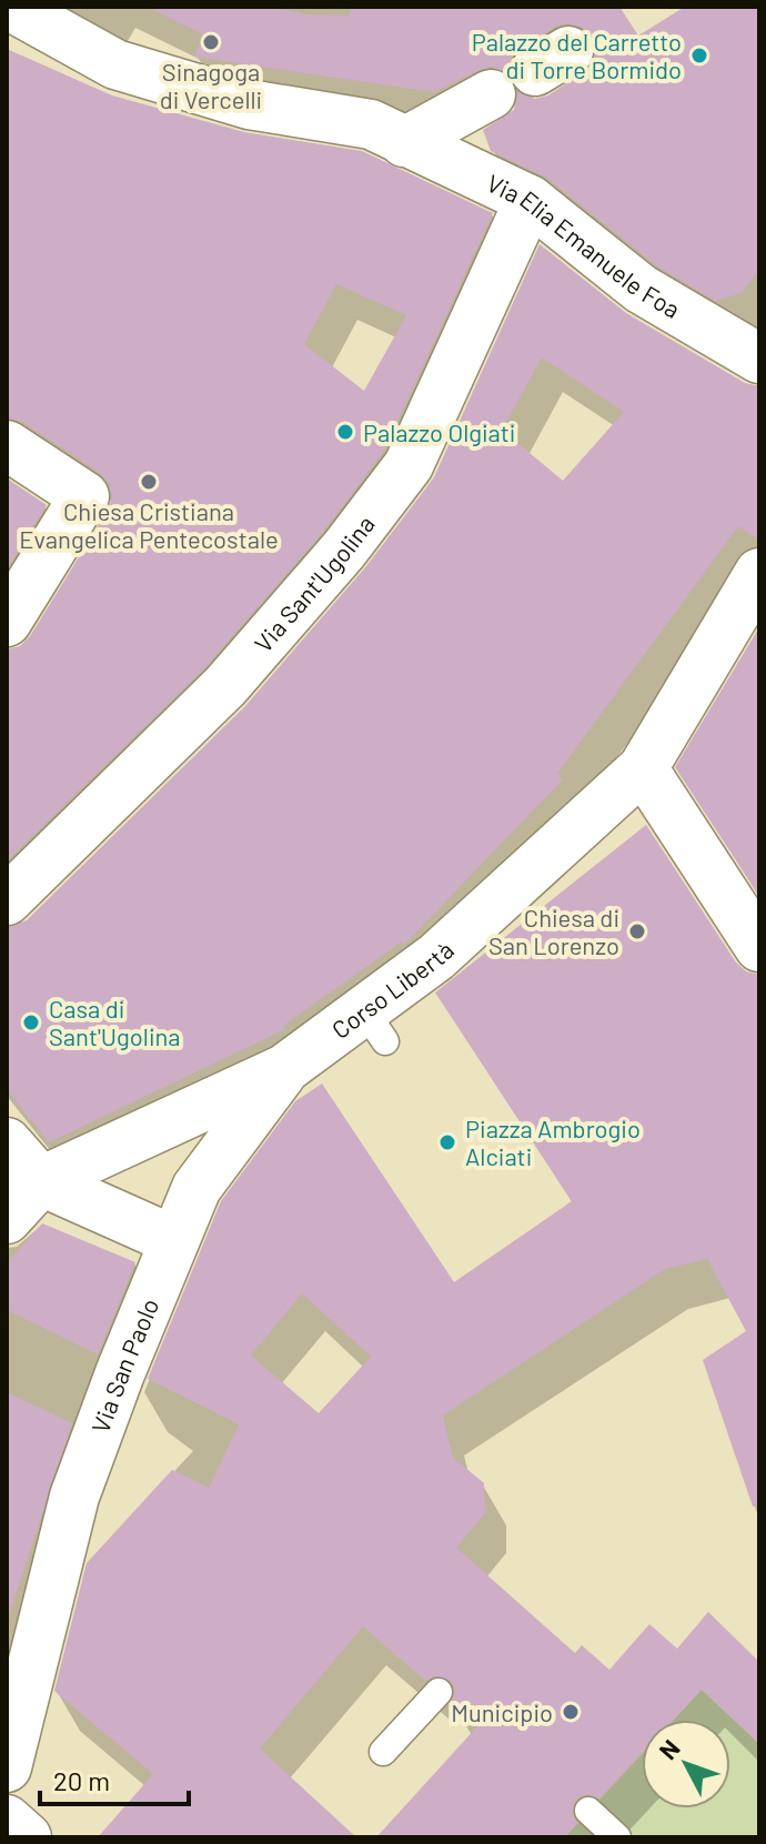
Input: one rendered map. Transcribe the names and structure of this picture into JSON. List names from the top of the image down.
{
  "streets": {
    "street": [
      "Via Elia Emanuele Foa",
      "Via Sant'Ugolina",
      "Corso Libertà",
      "Via San Paolo"
    ]
  },
  "crossings": [
    ["Via Elia Emanuele Foa", "Via Sant'Ugolina"],
    ["Corso Libertà", "Via San Paolo"]
  ],
  "places": [
    "Sinagoga di Vercelli",
    "Palazzo del Carretto di Torre Bormido",
    "Palazzo Olgiati",
    "Chiesa Cristiana Evangelica Pentecostale",
    "Chiesa di San Lorenzo",
    "Casa di Sant'Ugolina",
    "Piazza Ambrogio Alciati",
    "Municipio"
  ],
  "scale_bar": "20 m",
  "north": "top left"
}
